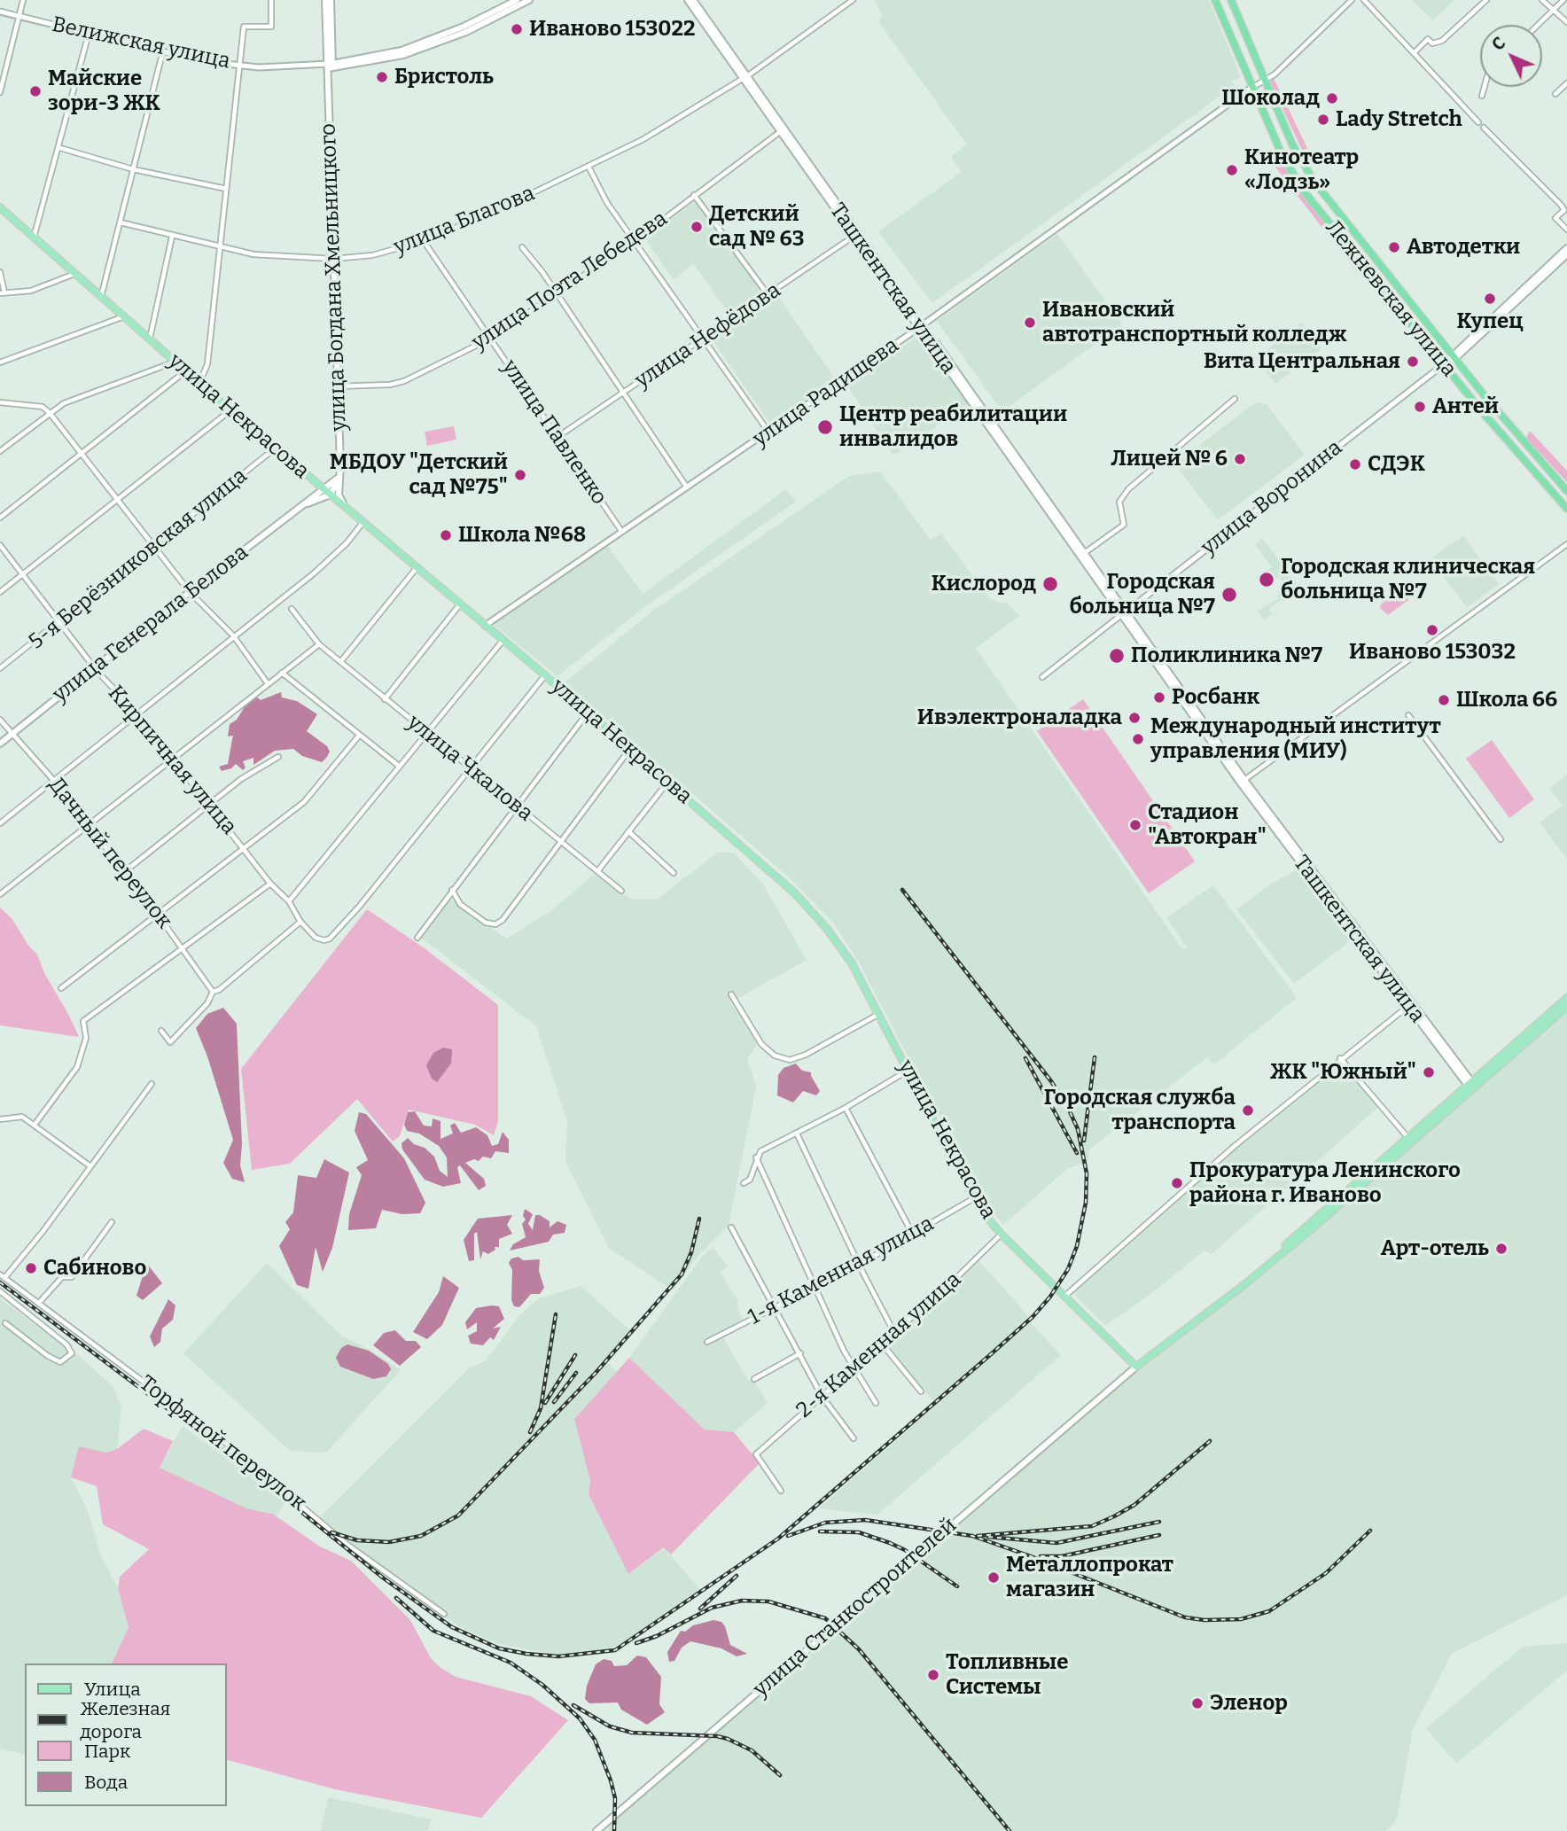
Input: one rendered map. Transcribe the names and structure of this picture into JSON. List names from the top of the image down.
{
  "streets": {
    "highway": ["Лежневская улица"],
    "main road": [
      "Велижская улица",
      "улица Богдана Хмельницкого",
      "Ташкентская улица",
      "улица Некрасова",
      "улица Генерала Белова",
      "улица Станкостроителей"
    ],
    "street": [
      "улица Благова",
      "улица Поэта Лебедева",
      "улица Нефёдова",
      "улица Радищева",
      "улица Павленко",
      "улица Воронина",
      "5-я Берёзниковская улица",
      "Кирпичная улица",
      "улица Чкалова",
      "Дачный переулок",
      "1-я Каменная улица",
      "2-я Каменная улица",
      "Торфяной переулок"
    ]
  },
  "crossings": [
    ["Велижская улица", "улица Богдана Хмельницкого"],
    ["улица Благова", "улица Богдана Хмельницкого"],
    ["улица Благова", "Ташкентская улица"],
    ["улица Благова", "улица Павленко"],
    ["улица Богдана Хмельницкого", "улица Поэта Лебедева"],
    ["улица Богдана Хмельницкого", "улица Некрасова"],
    ["улица Богдана Хмельницкого", "улица Генерала Белова"],
    ["улица Поэта Лебедева", "Ташкентская улица"],
    ["улица Поэта Лебедева", "улица Павленко"],
    ["Ташкентская улица", "улица Нефёдова"],
    ["Ташкентская улица", "улица Радищева"],
    ["Ташкентская улица", "улица Воронина"],
    ["Ташкентская улица", "улица Станкостроителей"],
    ["Лежневская улица", "улица Радищева"],
    ["Лежневская улица", "улица Воронина"],
    ["улица Нефёдова", "улица Павленко"],
    ["улица Радищева", "улица Некрасова"],
    ["улица Радищева", "улица Павленко"],
    ["улица Некрасова", "5-я Берёзниковская улица"],
    ["улица Некрасова", "улица Генерала Белова"],
    ["улица Некрасова", "1-я Каменная улица"],
    ["улица Некрасова", "2-я Каменная улица"],
    ["улица Некрасова", "улица Станкостроителей"],
    ["5-я Берёзниковская улица", "Кирпичная улица"],
    ["улица Генерала Белова", "Кирпичная улица"],
    ["улица Генерала Белова", "Дачный переулок"],
    ["Кирпичная улица", "улица Чкалова"]
  ],
  "places": [
    "Иваново 153022",
    "Бристоль",
    "Майские зори-3 ЖК",
    "Шоколад",
    "Lady Stretch",
    "Кинотеатр «Лодзь»",
    "Детский сад № 63",
    "Автодетки",
    "Купец",
    "Ивановский автотранспортный колледж",
    "Вита Центральная",
    "Антей",
    "Центр реабилитации инвалидов",
    "Лицей № 6",
    "СДЭК",
    "МБДОУ \"Детский сад №75\"",
    "Школа №68",
    "Городская клиническая больница №7",
    "Кислород",
    "Городская больница №7",
    "Иваново 153032",
    "Поликлиника №7",
    "Росбанк",
    "Школа 66",
    "Ивэлектроналадка",
    "Международный институт управления (МИУ)",
    "Стадион \"Автокран\"",
    "ЖК \"Южный\"",
    "Городская служба транспорта",
    "Прокуратура Ленинского района г. Иваново",
    "Арт-отель",
    "Сабиново",
    "Металлопрокат магазин",
    "Топливные Системы",
    "Эленор"
  ],
  "legend": [
    "Улица",
    "Железная дорога",
    "Парк",
    "Вода"
  ],
  "north": "top left"
}
